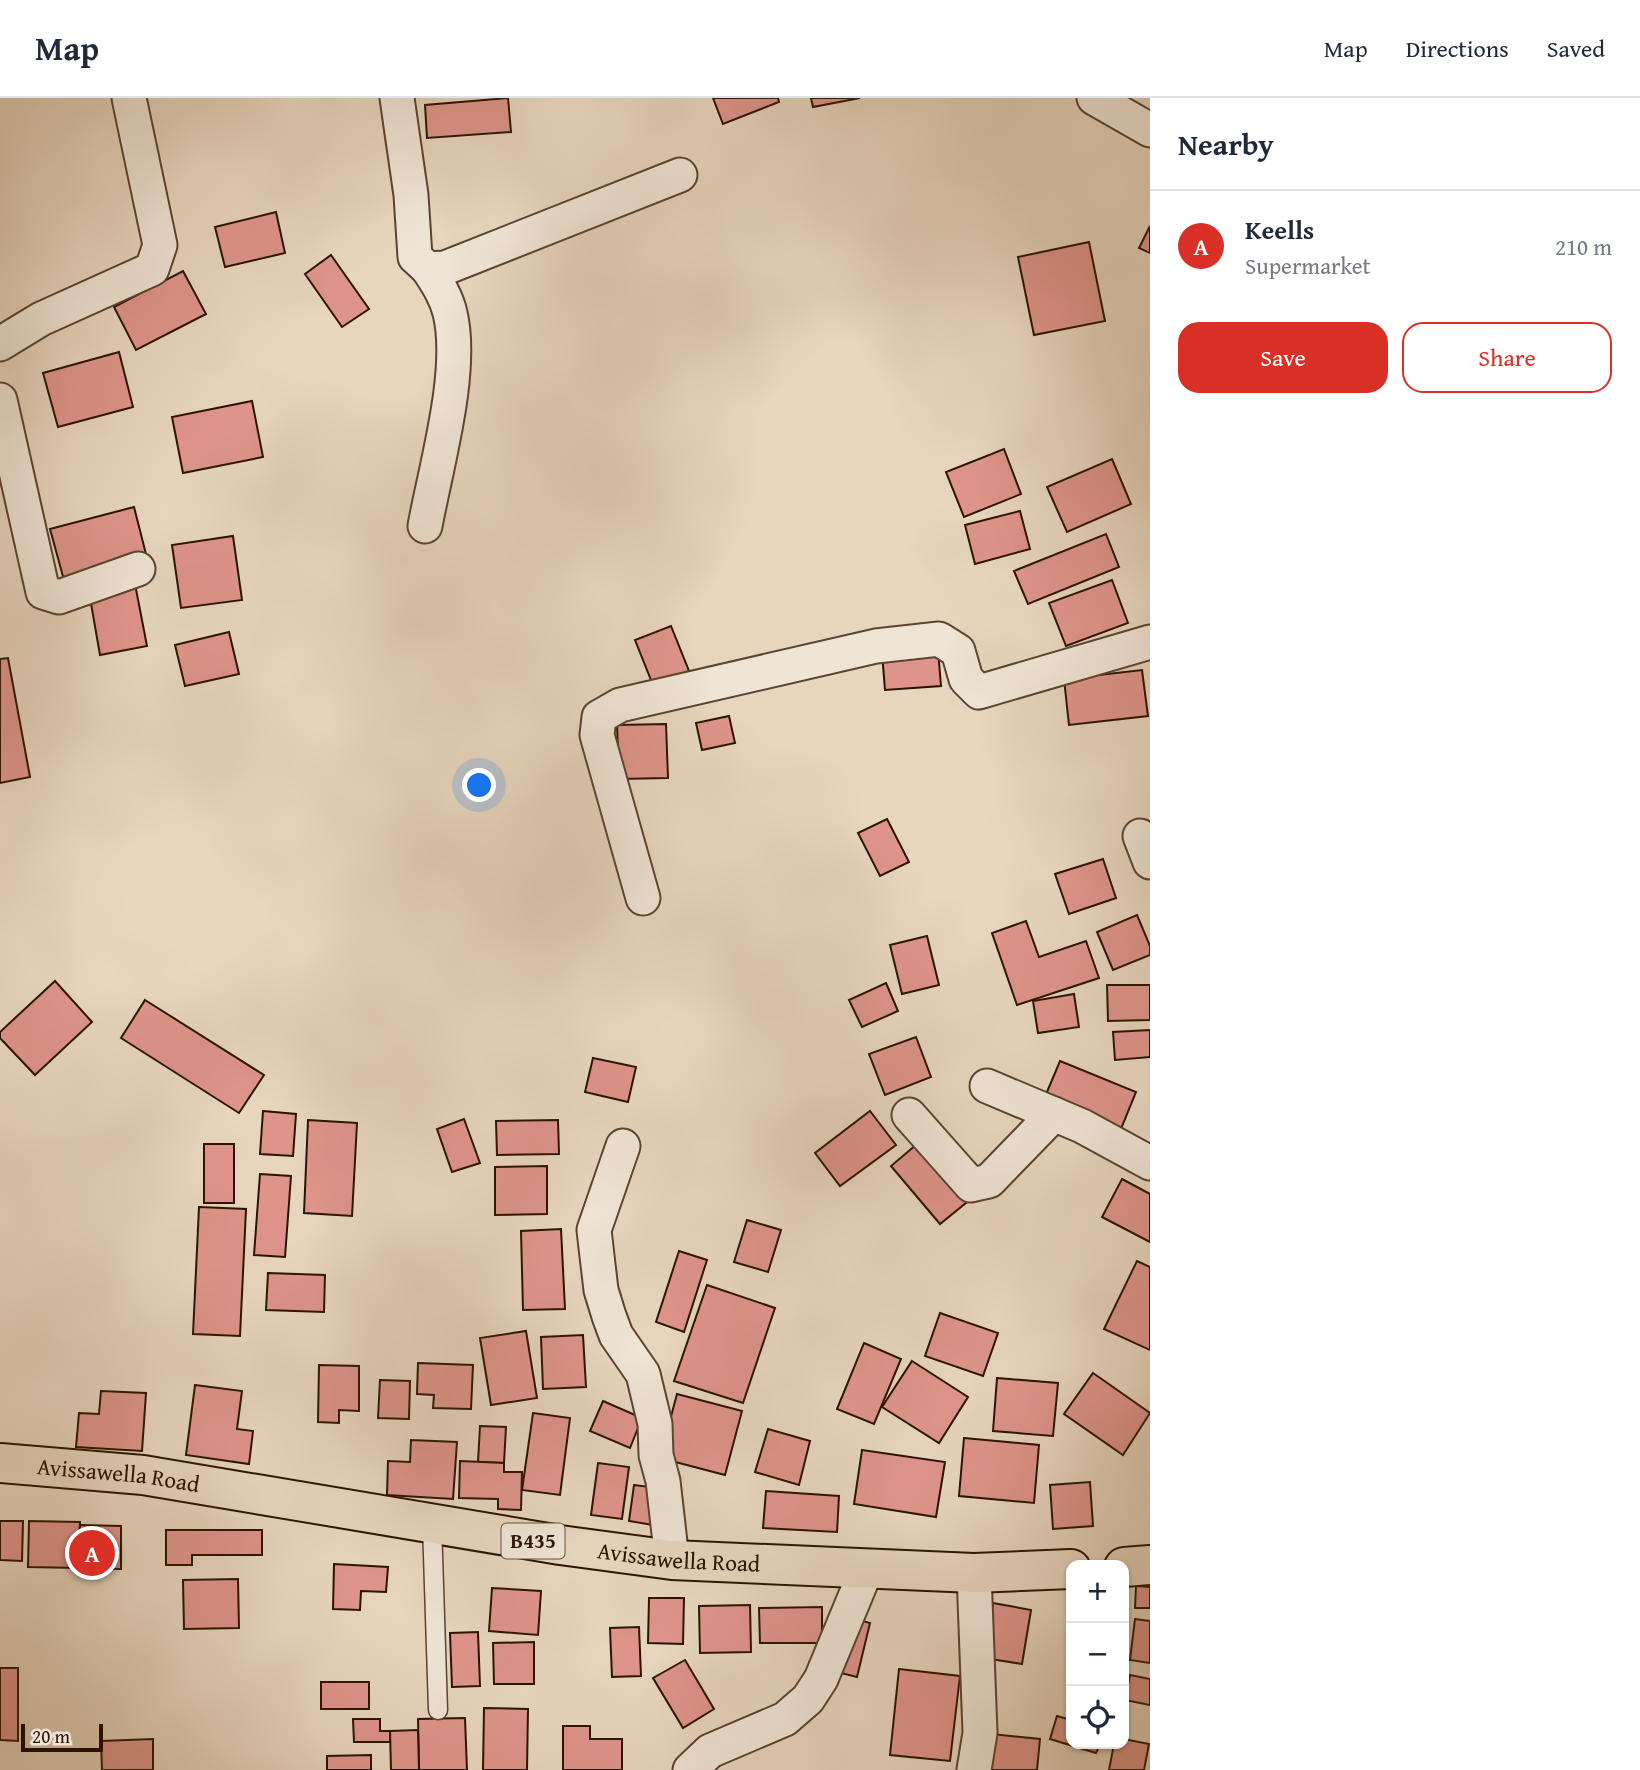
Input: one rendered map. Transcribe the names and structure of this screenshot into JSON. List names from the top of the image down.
{
  "streets": {
    "main road": ["Avissawella Road", "B435"]
  },
  "scale_bar": "20 m",
  "page": {
    "header": "Map",
    "nav": ["Map", "Directions", "Saved"],
    "heading": "Nearby",
    "list": [
      {
        "mark": "A",
        "name": "Keells",
        "note": "Supermarket",
        "value": "210 m"
      }
    ],
    "buttons": ["Save", "Share"],
    "pins": "A",
    "map_buttons": ["+", "−"],
    "scale": "20 m"
  }
}
